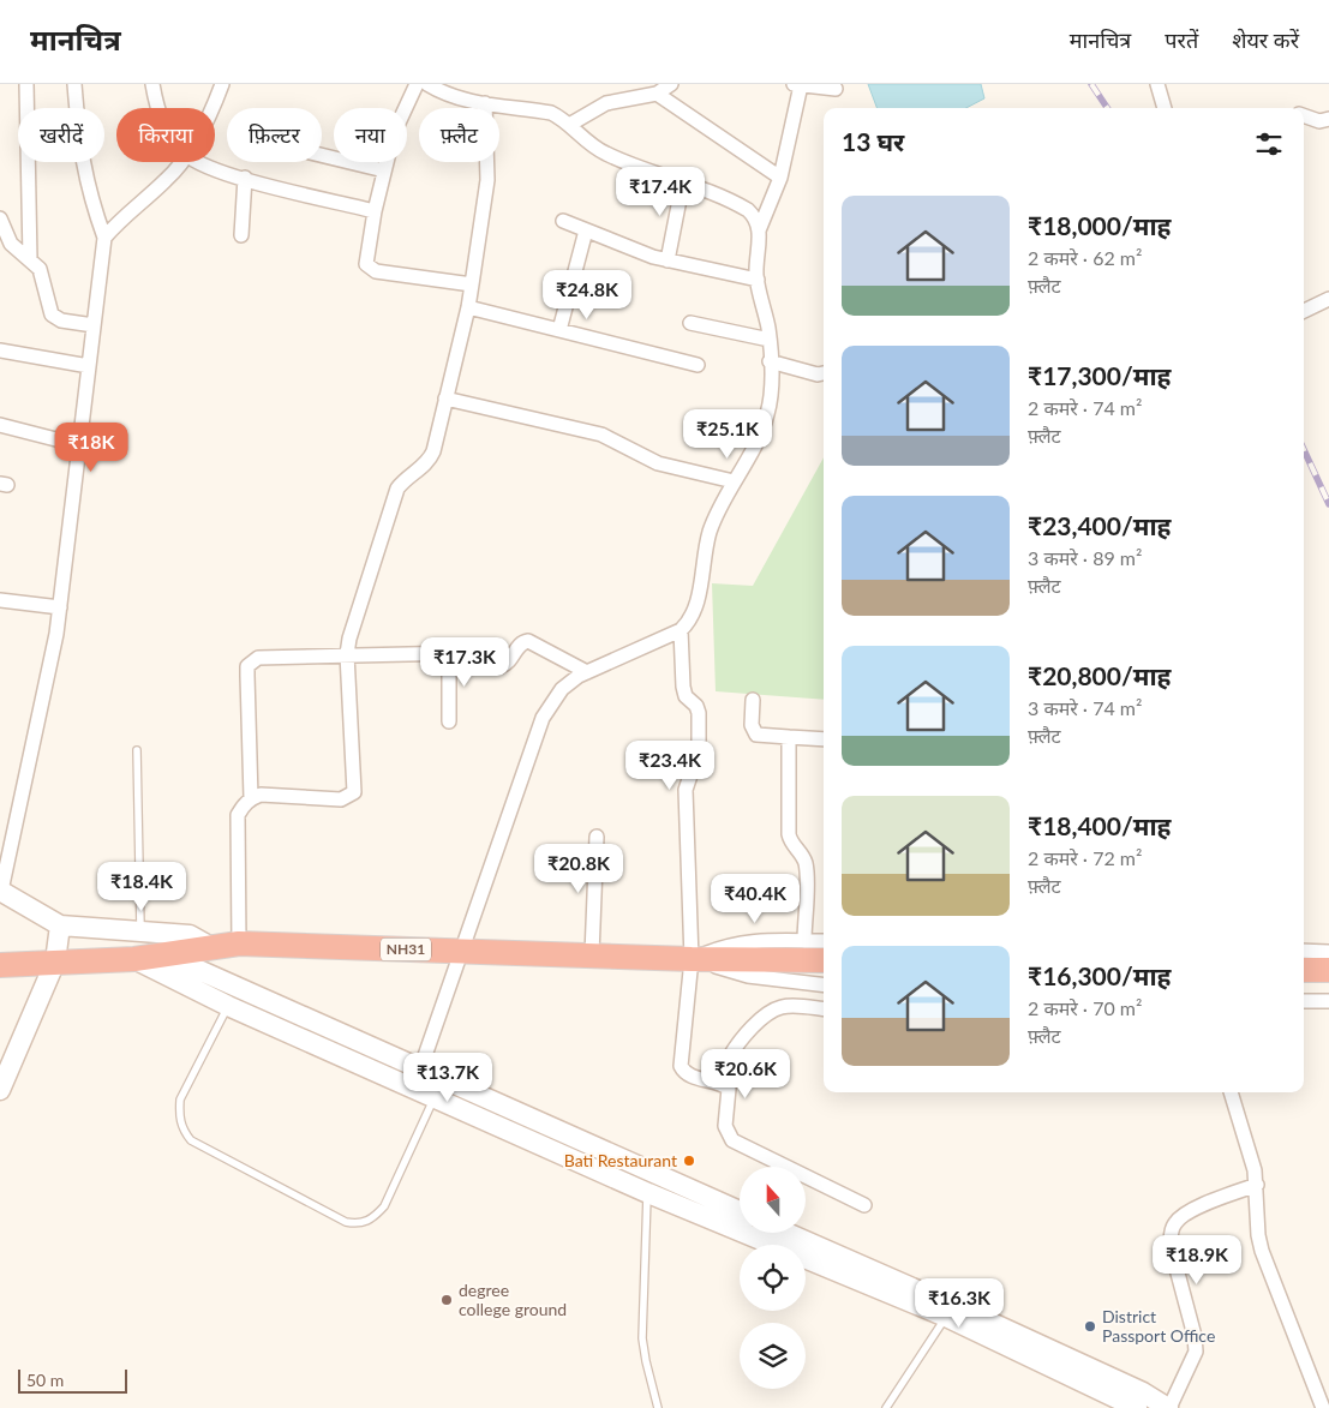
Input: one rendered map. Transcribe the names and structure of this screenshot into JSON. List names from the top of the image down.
{
  "streets": {
    "highway": ["NH31"]
  },
  "places": ["Bati Restaurant", "degree college ground", "District Passport Office"],
  "scale_bar": "50 m",
  "north": "top",
  "page": {
    "header": "मानचित्र",
    "nav": ["मानचित्र", "परतें", "शेयर करें"],
    "chip": [
      "खरीदें",
      "किराया",
      "फ़िल्टर",
      "नया",
      "फ़्लैट"
    ],
    "heading": "13 घर",
    "price": [
      "₹17.4K",
      "₹24.8K",
      "₹25.1K",
      "₹18K",
      "₹17.3K",
      "₹23.4K",
      "₹20.8K",
      "₹18.4K",
      "₹40.4K",
      "₹20.6K",
      "₹13.7K",
      "₹18.9K",
      "₹16.3K"
    ],
    "list": [
      {
        "name": "₹18,000/माह",
        "note": "2 कमरे · 62 m² · फ़्लैट"
      },
      {
        "name": "₹17,300/माह",
        "note": "2 कमरे · 74 m² · फ़्लैट"
      },
      {
        "name": "₹23,400/माह",
        "note": "3 कमरे · 89 m² · फ़्लैट"
      },
      {
        "name": "₹20,800/माह",
        "note": "3 कमरे · 74 m² · फ़्लैट"
      },
      {
        "name": "₹18,400/माह",
        "note": "2 कमरे · 72 m² · फ़्लैट"
      },
      {
        "name": "₹16,300/माह",
        "note": "2 कमरे · 70 m² · फ़्लैट"
      }
    ],
    "scale": "50 m"
  }
}
